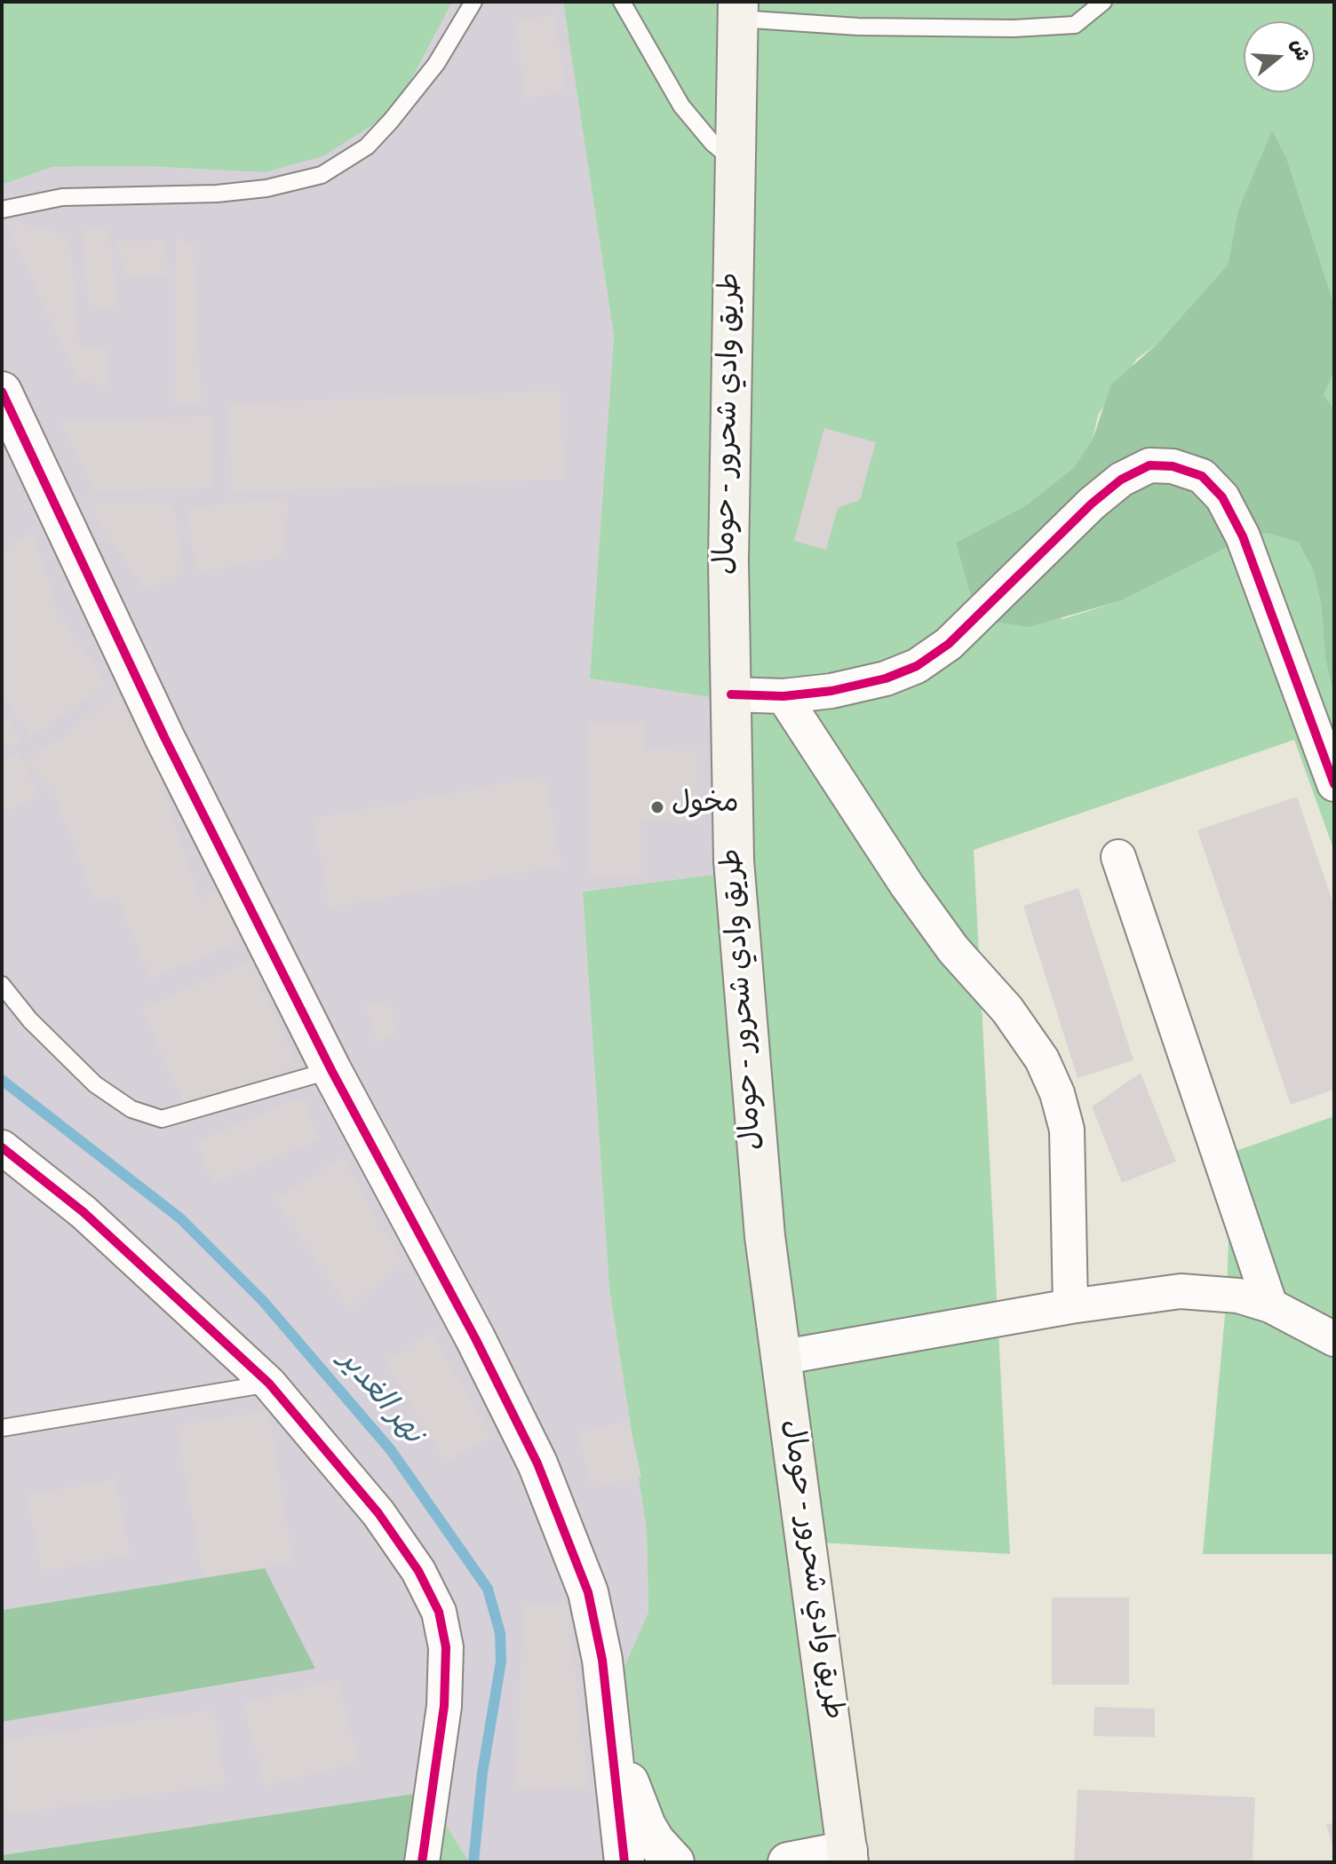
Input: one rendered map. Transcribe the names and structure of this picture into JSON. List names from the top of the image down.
{
  "streets": {
    "main road": ["طريق وادي شحرور - حومال"]
  },
  "water": ["نهر الغدير"],
  "places": ["مخول"],
  "north": "right"
}
